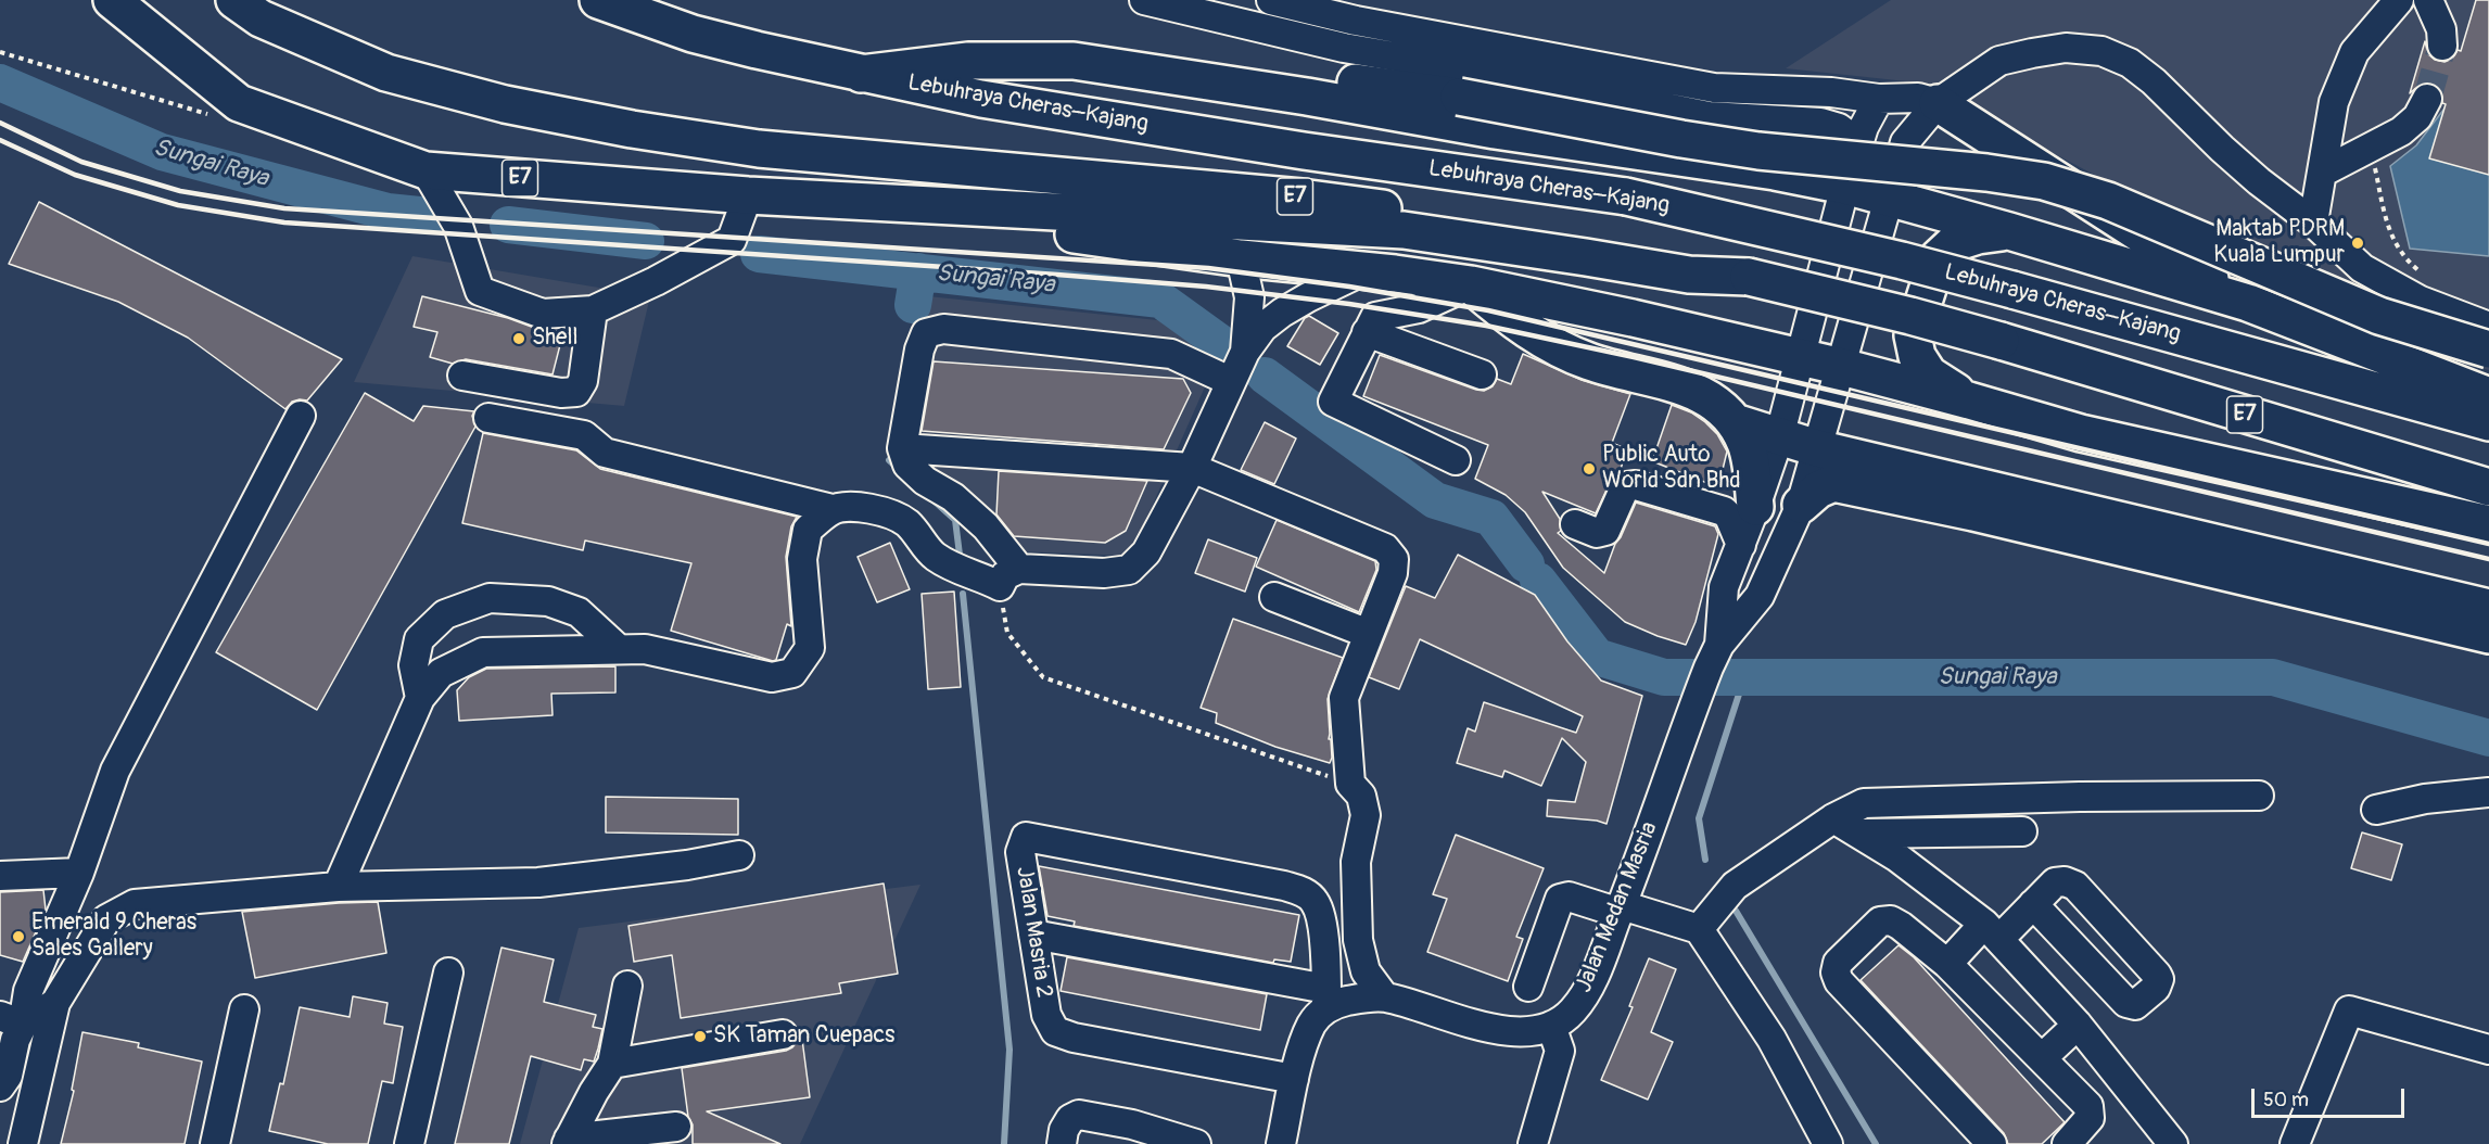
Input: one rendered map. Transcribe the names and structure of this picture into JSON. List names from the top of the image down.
{
  "streets": {
    "highway": ["Lebuhraya Cheras–Kajang", "E7"],
    "street": ["Jalan Medan Masria", "Jalan Masria 2"]
  },
  "crossings": [
    ["Jalan Medan Masria", "Jalan Masria 2"]
  ],
  "water": ["Sungai Raya"],
  "places": [
    "Maktab PDRM Kuala Lumpur",
    "Shell",
    "Public Auto World Sdn Bhd",
    "Emerald 9 Cheras Sales Gallery",
    "SK Taman Cuepacs"
  ],
  "scale_bar": "50 m"
}
